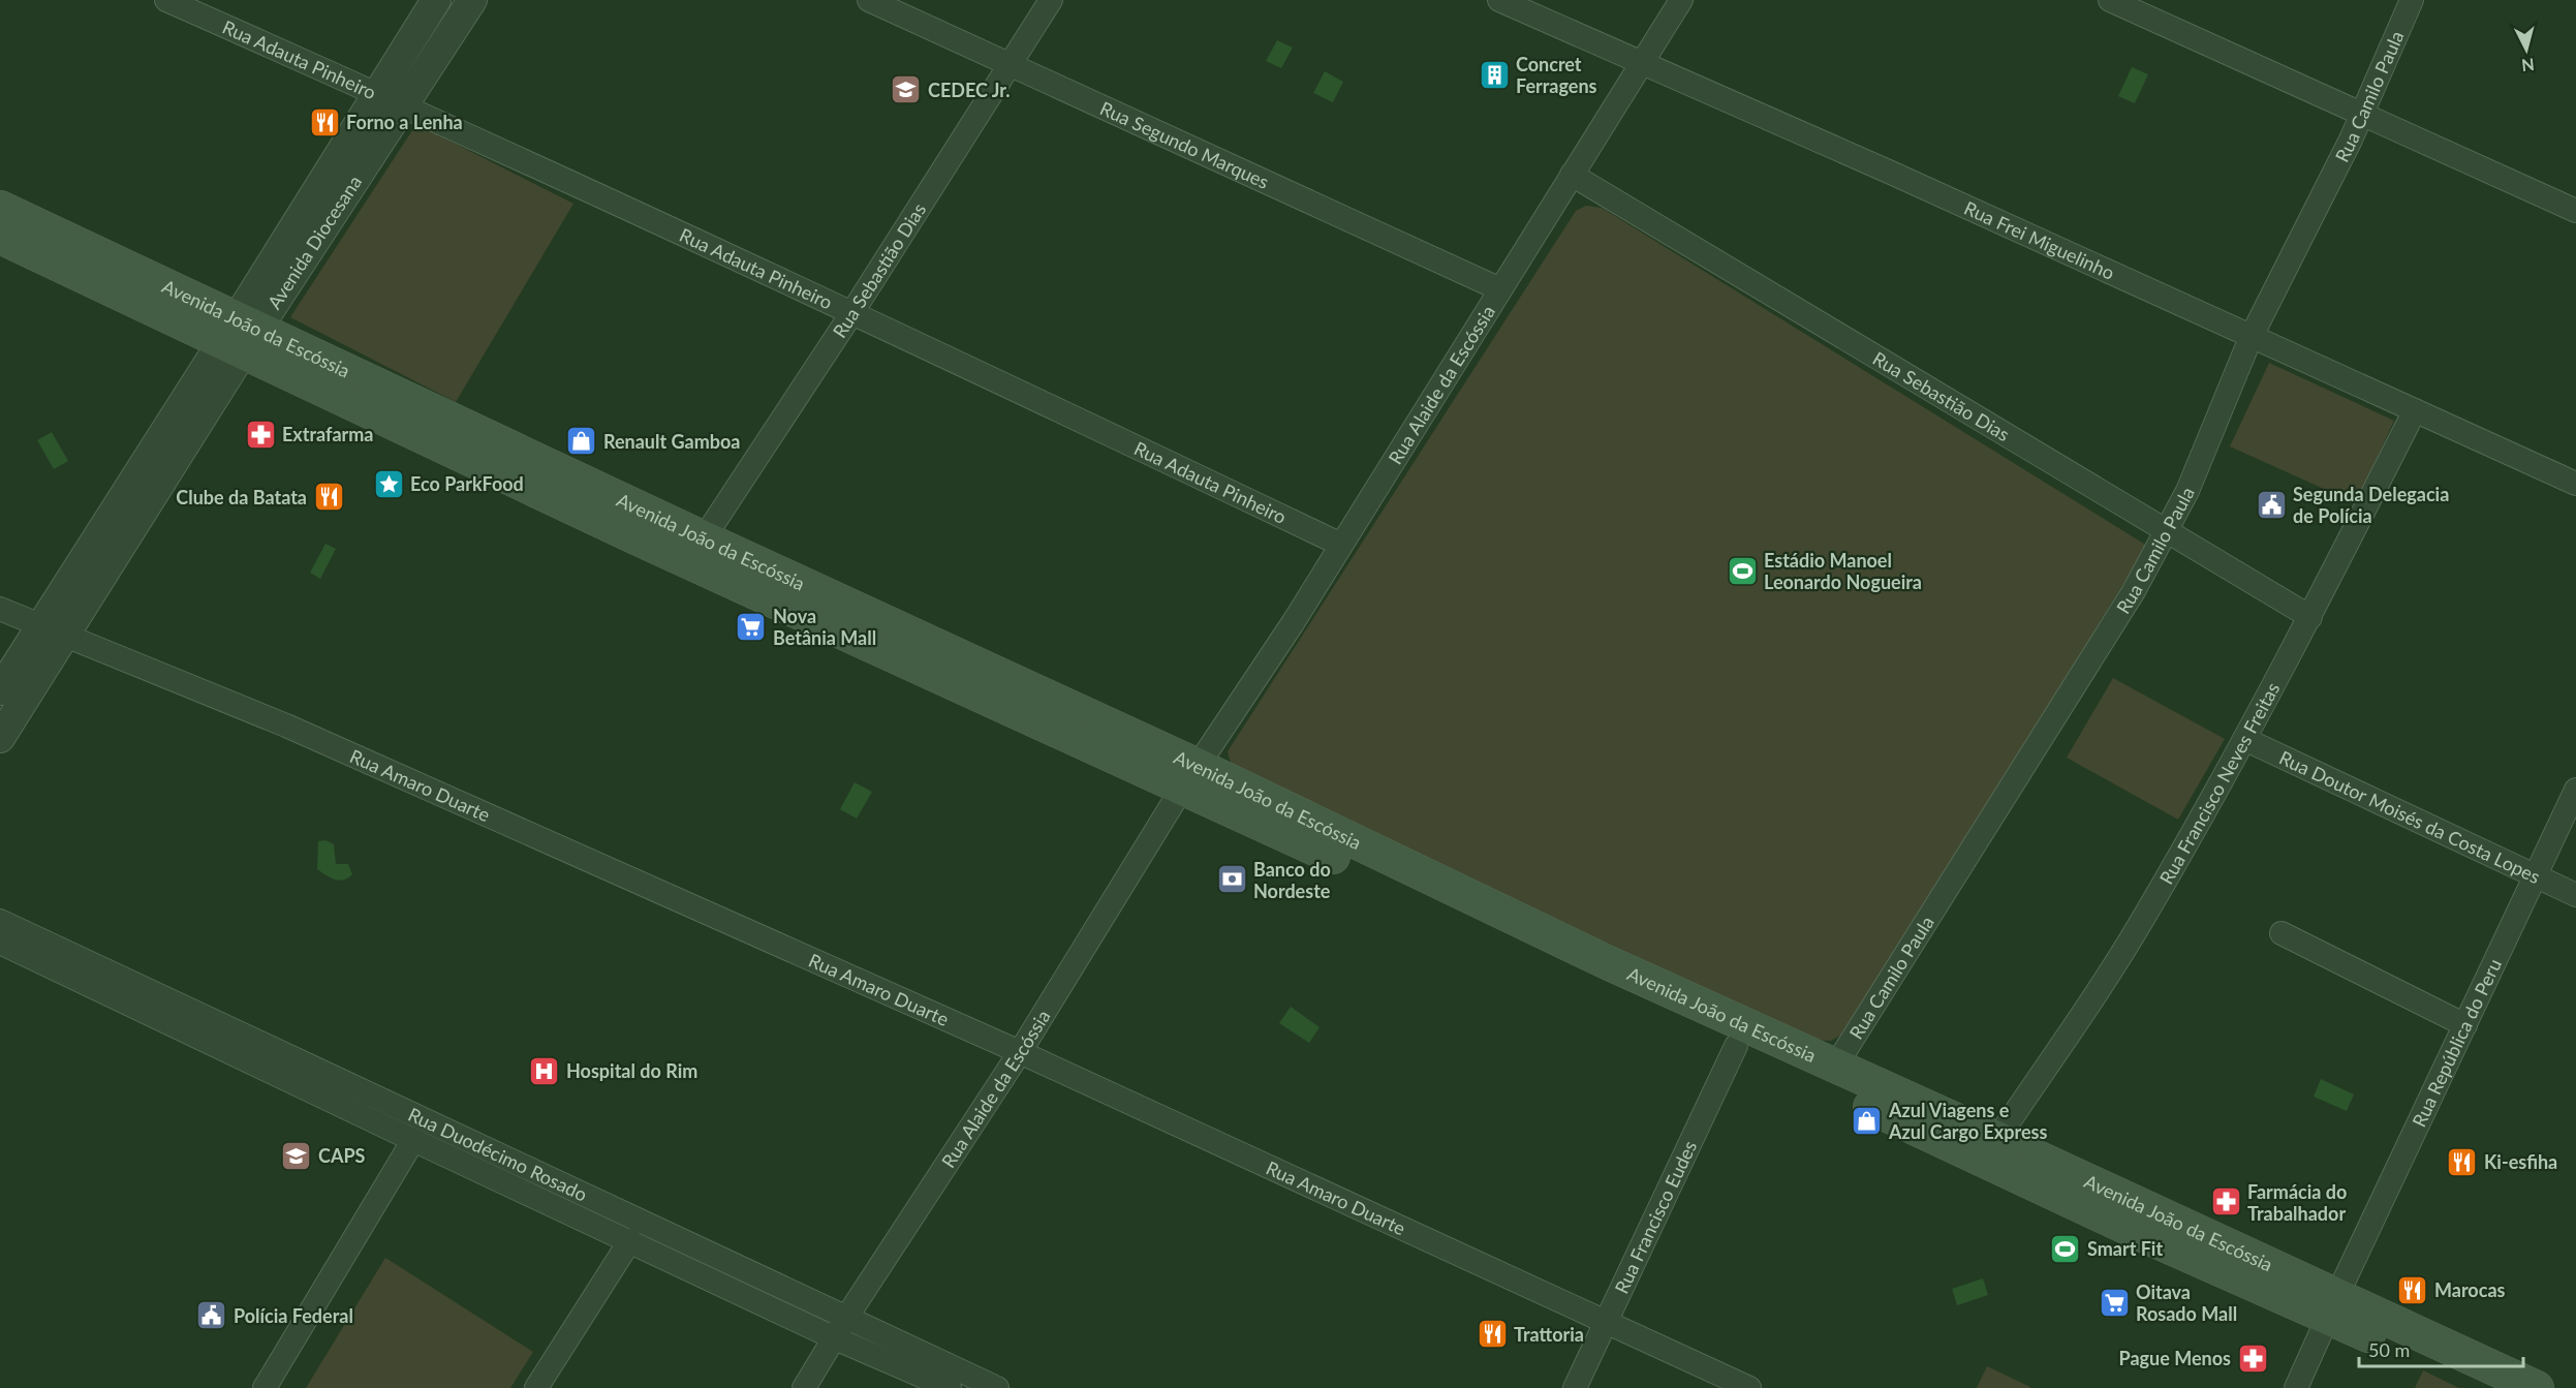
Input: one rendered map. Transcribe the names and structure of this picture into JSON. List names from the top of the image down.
{
  "streets": {
    "main road": ["Avenida João da Escóssia"],
    "street": [
      "Rua Adauta Pinheiro",
      "Rua Camilo Paula",
      "Rua Segundo Marques",
      "Rua Frei Miguelinho",
      "Avenida Diocesana",
      "Rua Sebastião Dias",
      "Rua Alaide da Escóssia",
      "Rua Francisco Neves Freitas",
      "Rua Amaro Duarte",
      "Rua Doutor Moisés da Costa Lopes",
      "Rua República do Peru",
      "Rua Duodécimo Rosado",
      "Rua Francisco Eudes"
    ]
  },
  "crossings": [
    ["Rua Adauta Pinheiro", "Avenida Diocesana"],
    ["Rua Adauta Pinheiro", "Rua Sebastião Dias"],
    ["Rua Adauta Pinheiro", "Rua Alaide da Escóssia"],
    ["Rua Camilo Paula", "Rua Frei Miguelinho"],
    ["Rua Camilo Paula", "Rua Sebastião Dias"],
    ["Rua Camilo Paula", "Avenida João da Escóssia"],
    ["Rua Segundo Marques", "Rua Sebastião Dias"],
    ["Rua Segundo Marques", "Rua Alaide da Escóssia"],
    ["Rua Frei Miguelinho", "Rua Alaide da Escóssia"],
    ["Rua Frei Miguelinho", "Rua Francisco Neves Freitas"],
    ["Avenida Diocesana", "Avenida João da Escóssia"],
    ["Avenida Diocesana", "Rua Amaro Duarte"],
    ["Rua Sebastião Dias", "Avenida João da Escóssia"],
    ["Rua Sebastião Dias", "Rua Alaide da Escóssia"],
    ["Rua Sebastião Dias", "Rua Francisco Neves Freitas"],
    ["Avenida João da Escóssia", "Rua Alaide da Escóssia"],
    ["Avenida João da Escóssia", "Rua Francisco Neves Freitas"],
    ["Avenida João da Escóssia", "Rua República do Peru"],
    ["Avenida João da Escóssia", "Rua Francisco Eudes"],
    ["Rua Alaide da Escóssia", "Rua Amaro Duarte"],
    ["Rua Alaide da Escóssia", "Rua Duodécimo Rosado"],
    ["Rua Francisco Neves Freitas", "Rua Doutor Moisés da Costa Lopes"],
    ["Rua Amaro Duarte", "Rua Francisco Eudes"],
    ["Rua Doutor Moisés da Costa Lopes", "Rua República do Peru"]
  ],
  "places": {
    "building": ["Concret Ferragens"],
    "school or university": ["CEDEC Jr.", "CAPS"],
    "restaurant": [
      "Forno a Lenha",
      "Clube da Batata",
      "Ki-esfiha",
      "Marocas",
      "Trattoria"
    ],
    "pharmacy": ["Extrafarma", "Farmácia do Trabalhador", "Pague Menos"],
    "shop": ["Renault Gamboa", "Azul Viagens e Azul Cargo Express"],
    "place": ["Eco ParkFood"],
    "public building": ["Segunda Delegacia de Polícia", "Polícia Federal"],
    "sports": ["Estádio Manoel Leonardo Nogueira", "Smart Fit"],
    "supermarket": ["Nova Betânia Mall", "Oitava Rosado Mall"],
    "bank": ["Banco do Nordeste"],
    "hospital": ["Hospital do Rim"]
  },
  "scale_bar": "50 m",
  "north": "bottom"
}
